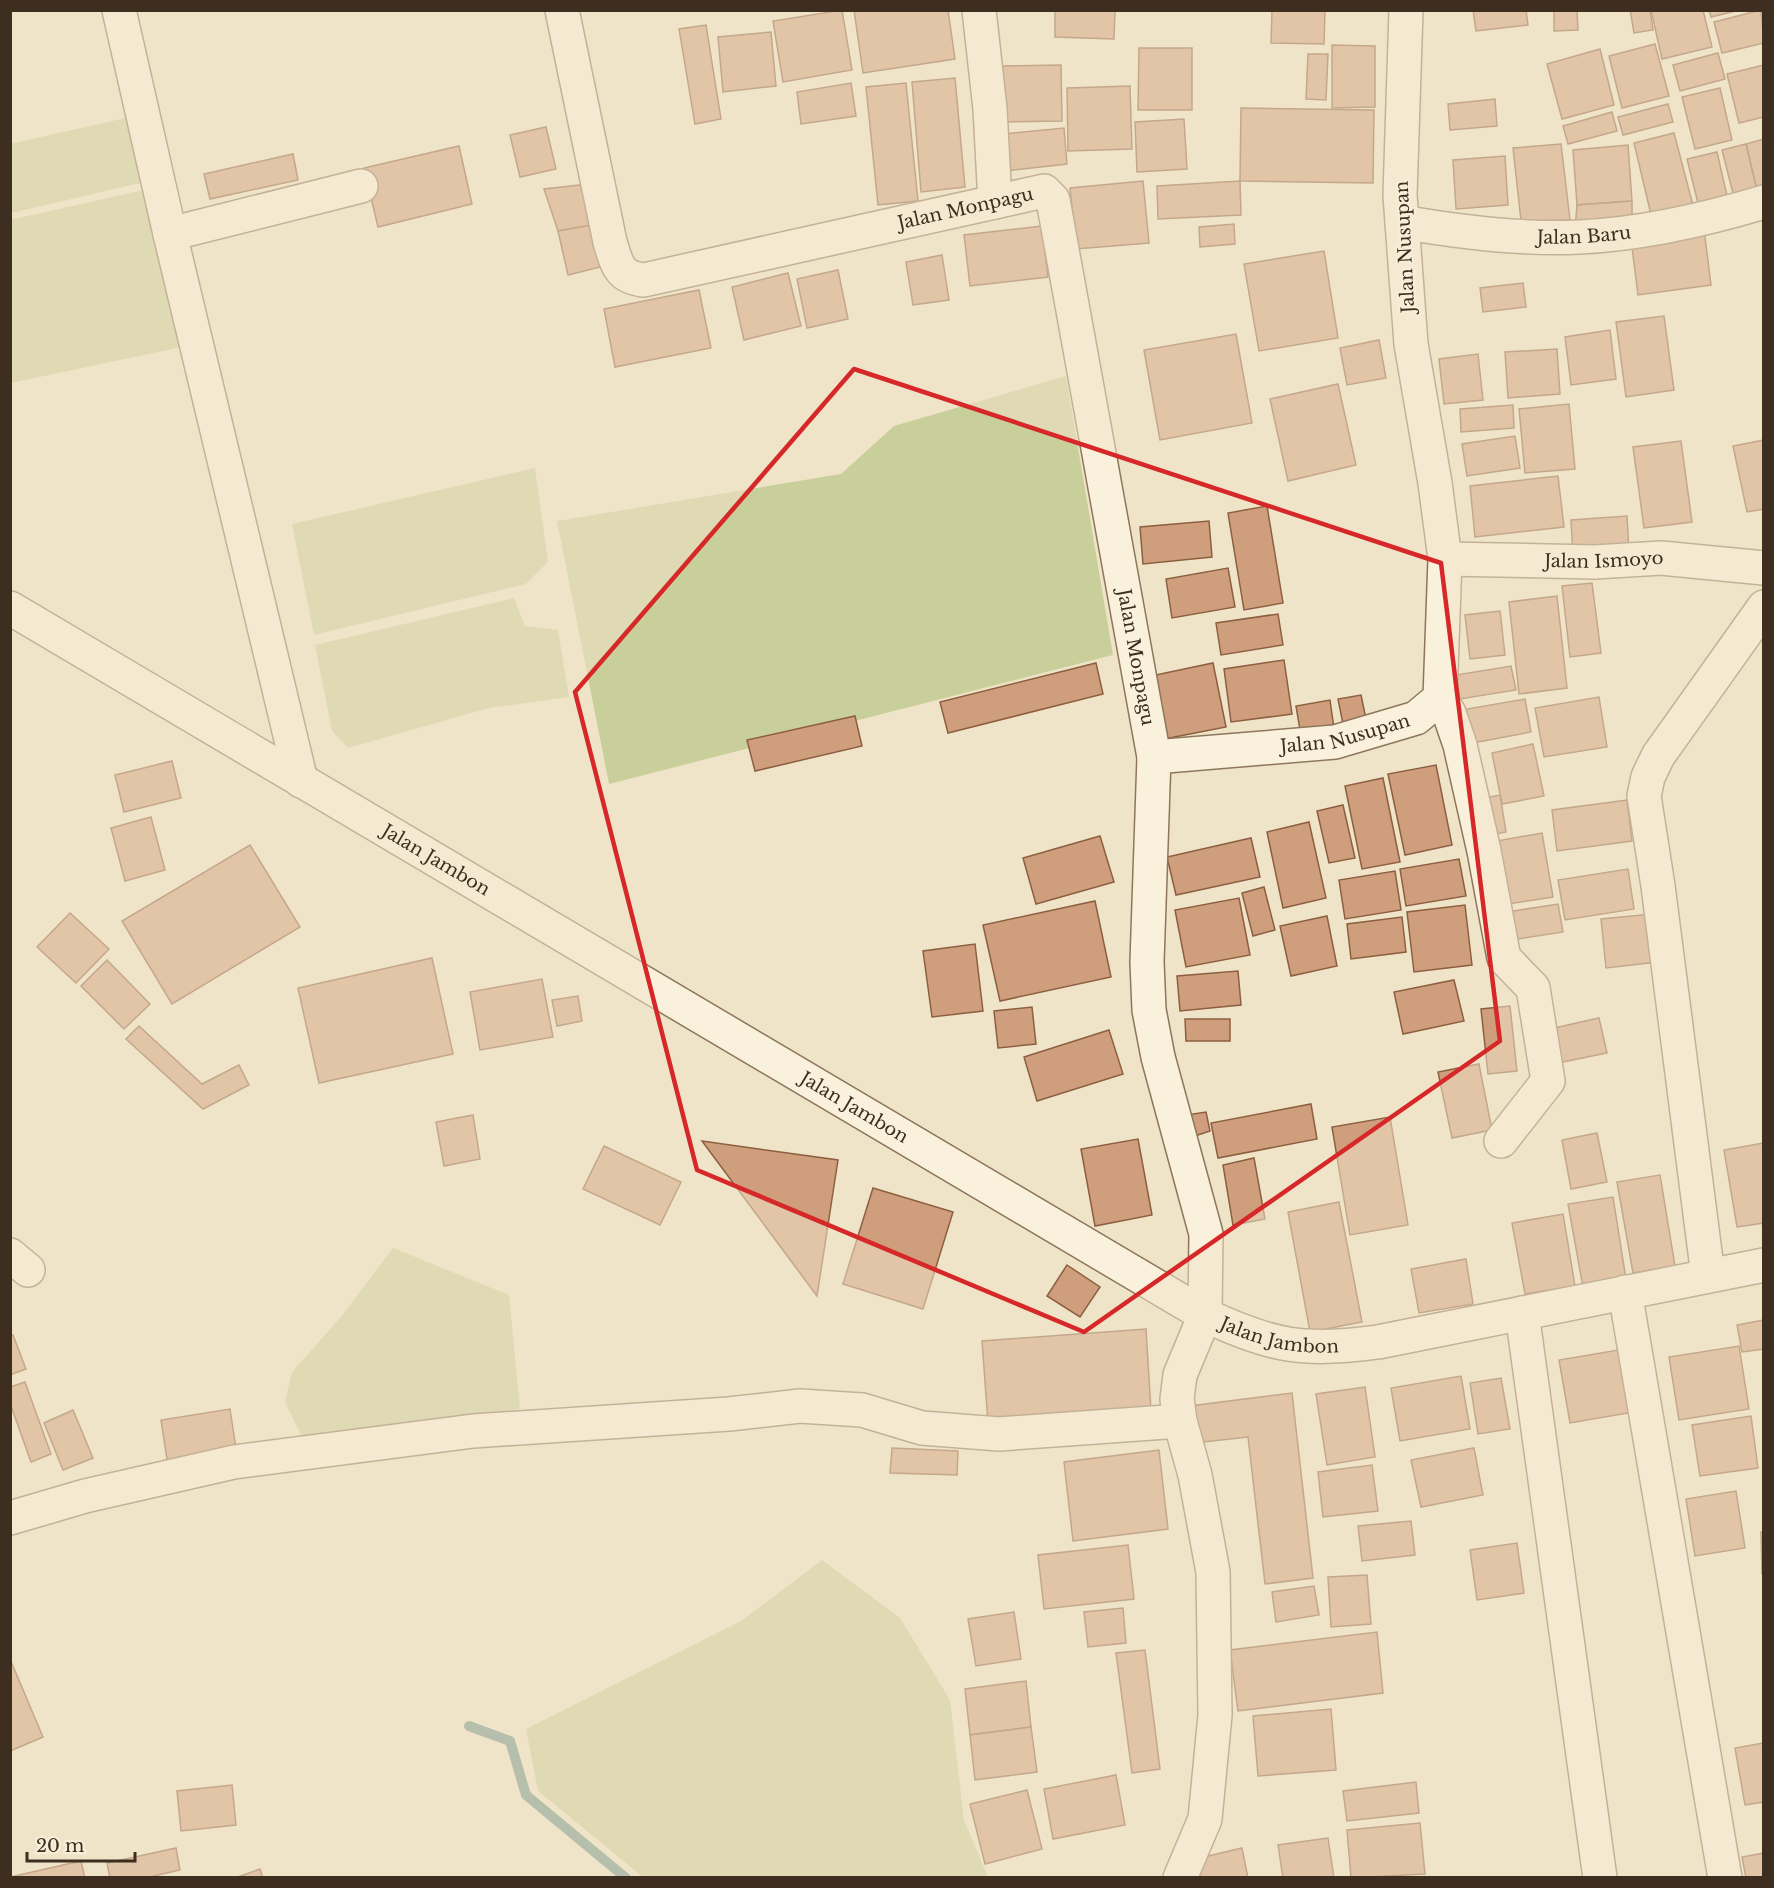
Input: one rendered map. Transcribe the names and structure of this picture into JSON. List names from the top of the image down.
{
  "streets": {
    "street": [
      "Jalan Monpagu",
      "Jalan Baru",
      "Jalan Nusupan",
      "Jalan Ismoyo",
      "Jalan Jambon"
    ]
  },
  "crossings": [
    ["Jalan Monpagu", "Jalan Nusupan"],
    ["Jalan Baru", "Jalan Nusupan"],
    ["Jalan Nusupan", "Jalan Ismoyo"]
  ],
  "scale_bar": "20 m"
}
